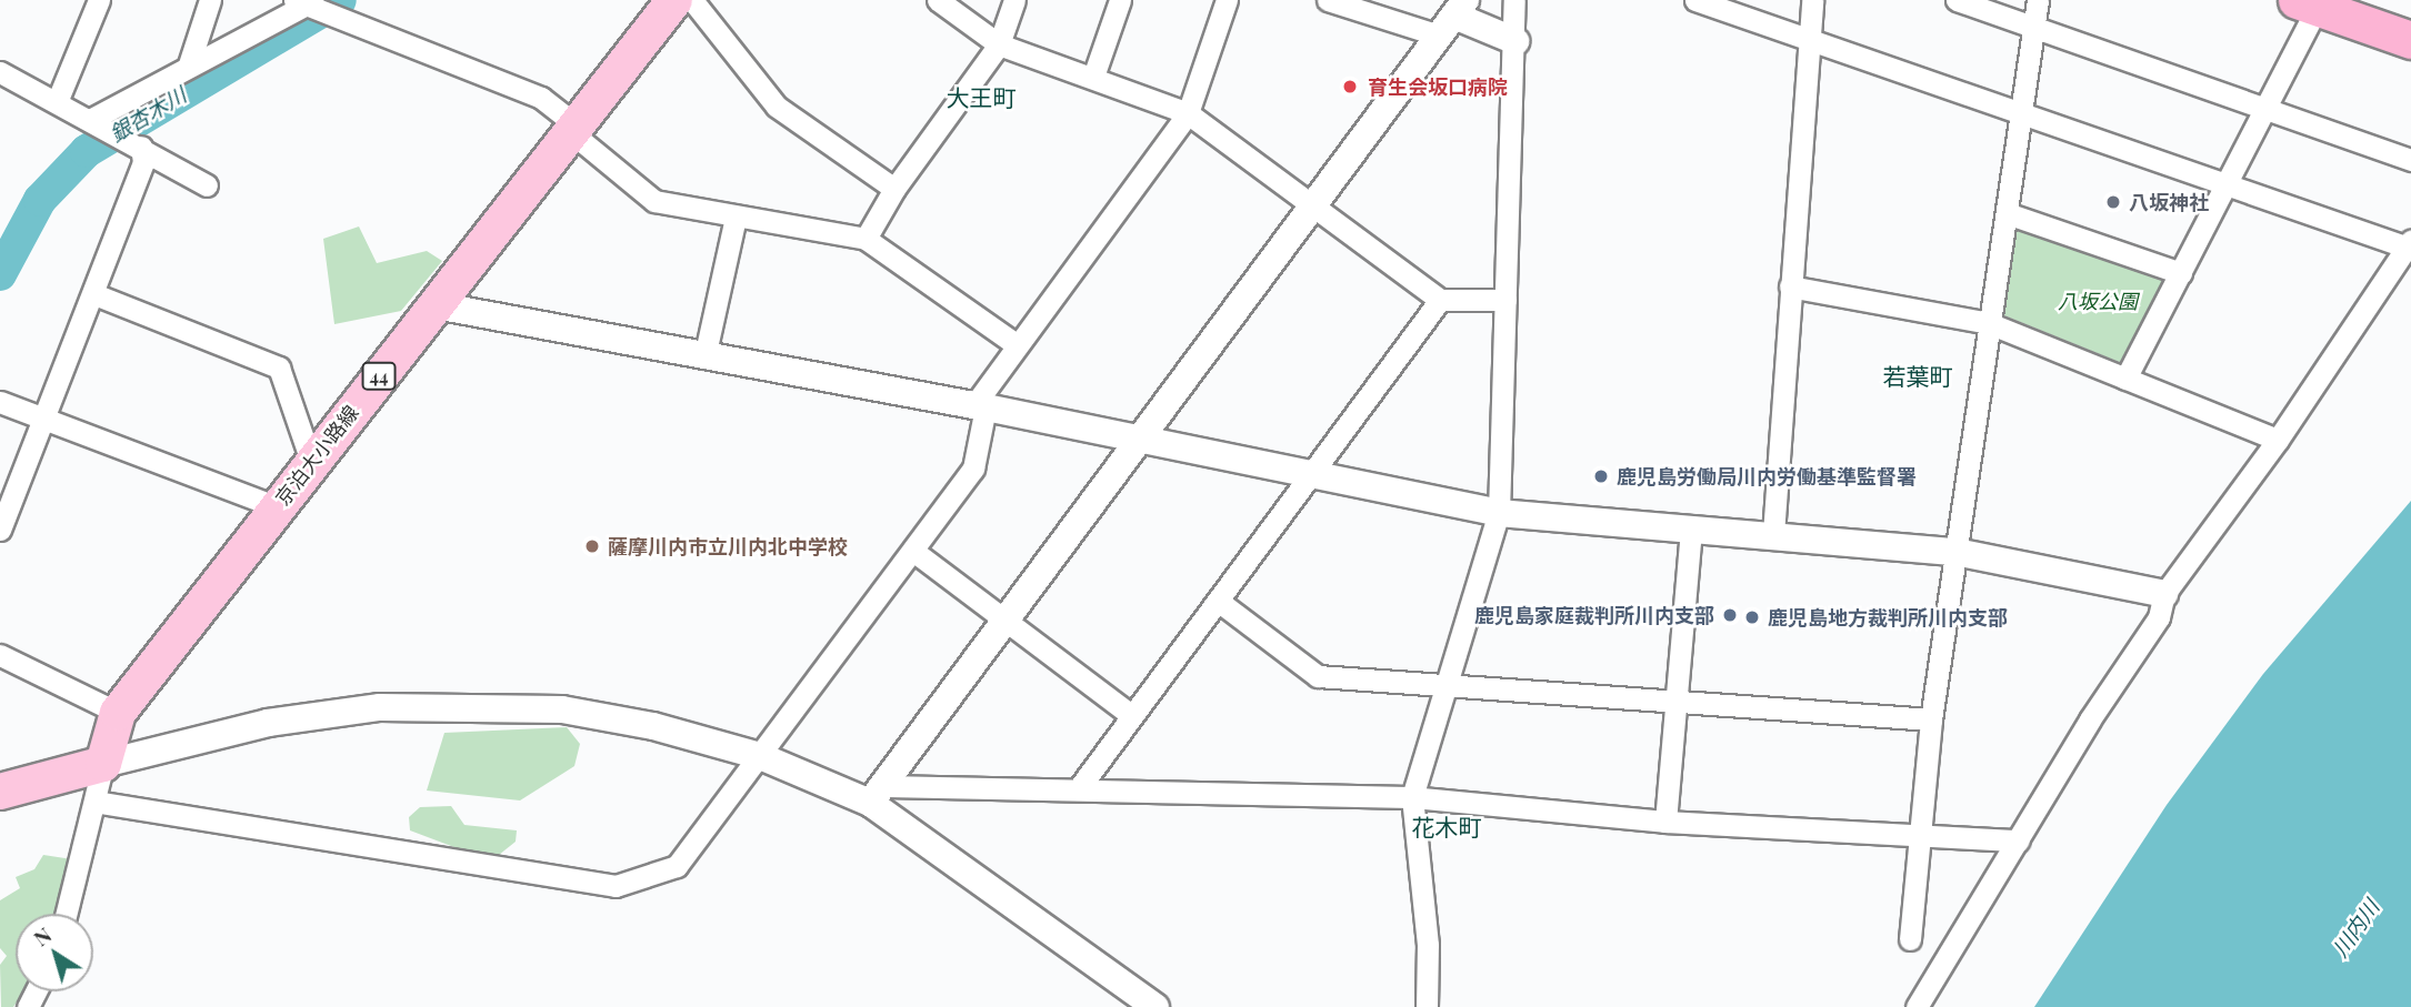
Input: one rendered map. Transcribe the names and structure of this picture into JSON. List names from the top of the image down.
{
  "streets": {
    "main road": ["44", "京泊大小路線"]
  },
  "districts": ["大王町", "若葉町", "花木町"],
  "water": ["銀杏木川", "川内川"],
  "parks": ["八坂公園"],
  "places": [
    "育生会坂口病院",
    "八坂神社",
    "鹿児島労働局川内労働基準監督署",
    "薩摩川内市立川内北中学校",
    "鹿児島家庭裁判所川内支部",
    "鹿児島地方裁判所川内支部"
  ],
  "north": "top left"
}
